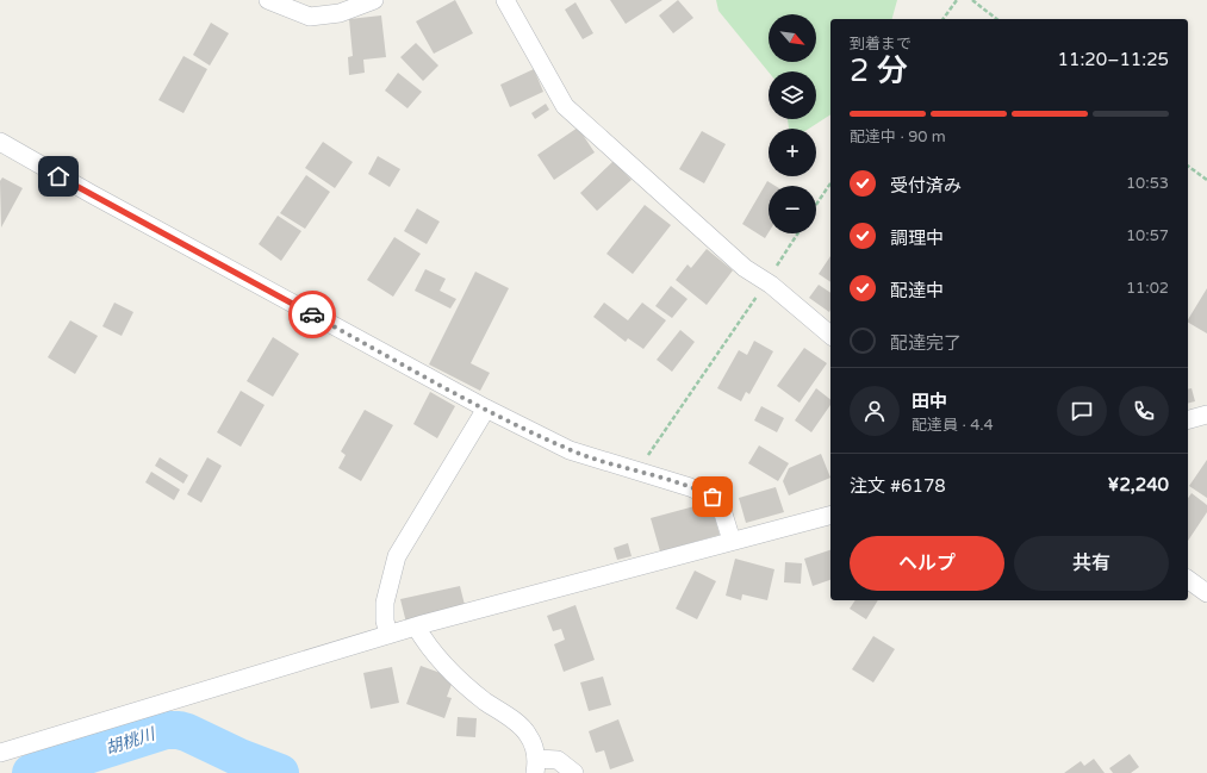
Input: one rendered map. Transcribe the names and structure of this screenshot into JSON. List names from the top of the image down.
{
  "water": ["胡桃川"],
  "north": "bottom right",
  "page": {
    "map_buttons": ["+", "−"],
    "heading": ["2 分", "到着まで", "11:20–11:25"],
    "panel": [
      "田中",
      "配達員 · 4.4",
      "注文 #6178",
      "¥2,240"
    ],
    "bar": "配達中 · 90 m",
    "list": [
      ["受付済み", "10:53"],
      ["調理中", "10:57"],
      ["配達中", "11:02"],
      "配達完了"
    ],
    "buttons": ["ヘルプ", "共有"]
  }
}
